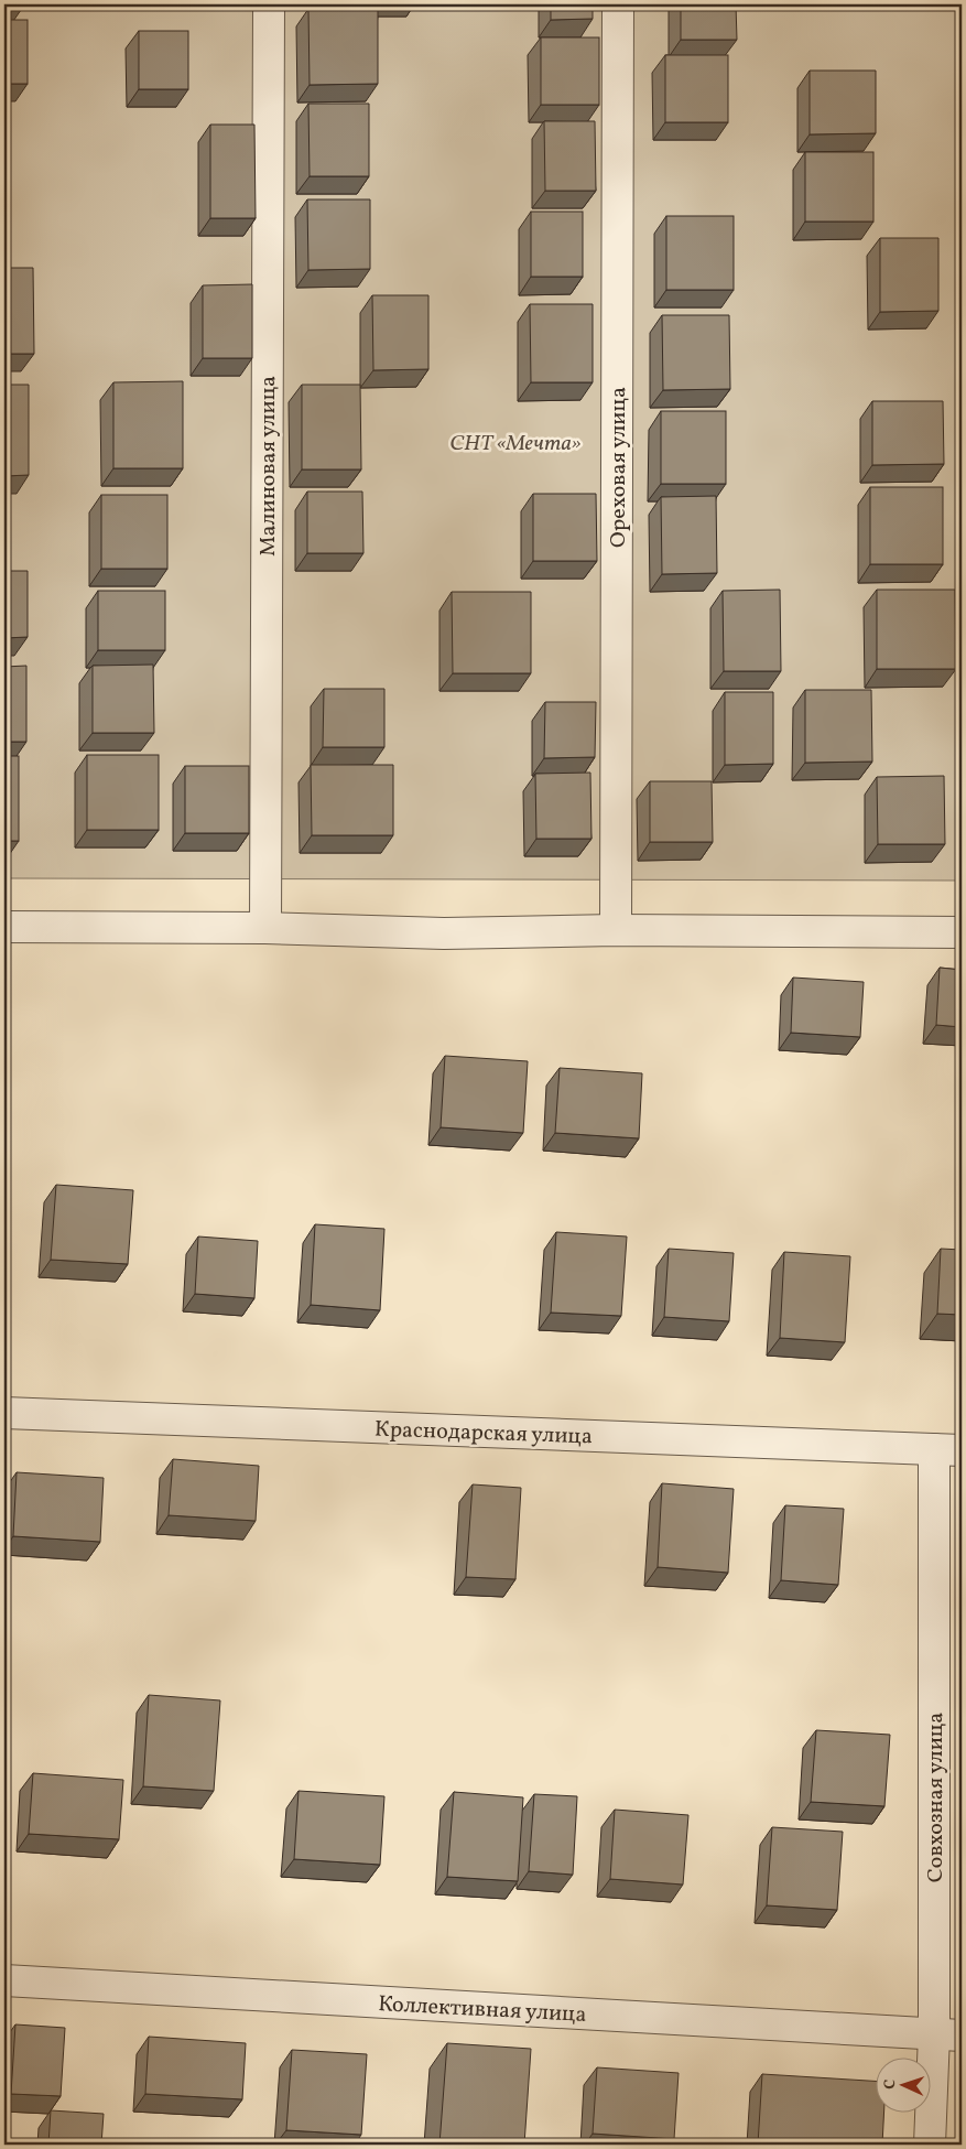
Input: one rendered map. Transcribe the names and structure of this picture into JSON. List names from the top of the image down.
{
  "streets": {
    "street": [
      "Малиновая улица",
      "Ореховая улица",
      "Краснодарская улица",
      "Совхозная улица",
      "Коллективная улица"
    ]
  },
  "crossings": [
    ["Краснодарская улица", "Совхозная улица"],
    ["Совхозная улица", "Коллективная улица"]
  ],
  "parks": ["СНТ «Мечта»"],
  "north": "left"
}
